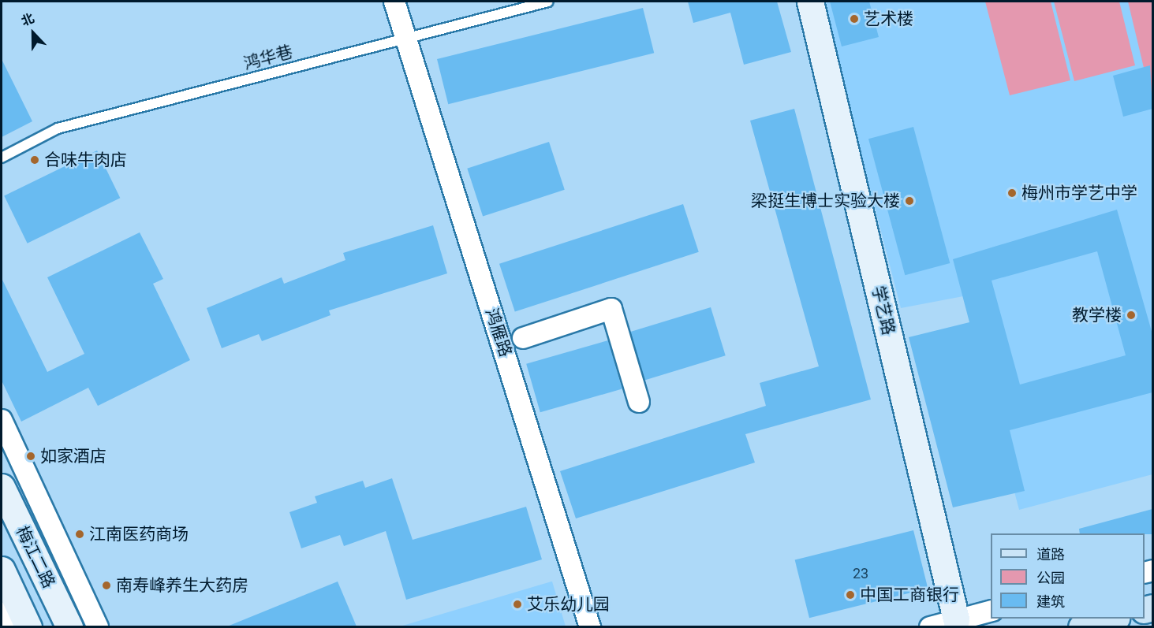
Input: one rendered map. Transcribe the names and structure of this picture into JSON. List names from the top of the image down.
{
  "streets": {
    "street": ["学艺路", "鸿雁路", "梅江二路"],
    "lane": ["鸿华巷"]
  },
  "crossings": [
    ["鸿华巷", "鸿雁路"]
  ],
  "places": [
    "艺术楼",
    "合味牛肉店",
    "梅州市学艺中学",
    "梁挺生博士实验大楼",
    "教学楼",
    "如家酒店",
    "江南医药商场",
    "南寿峰养生大药房",
    "中国工商银行",
    "艾乐幼儿园"
  ],
  "house_numbers": ["23"],
  "legend": ["道路", "公园", "建筑"],
  "north": "top"
}
